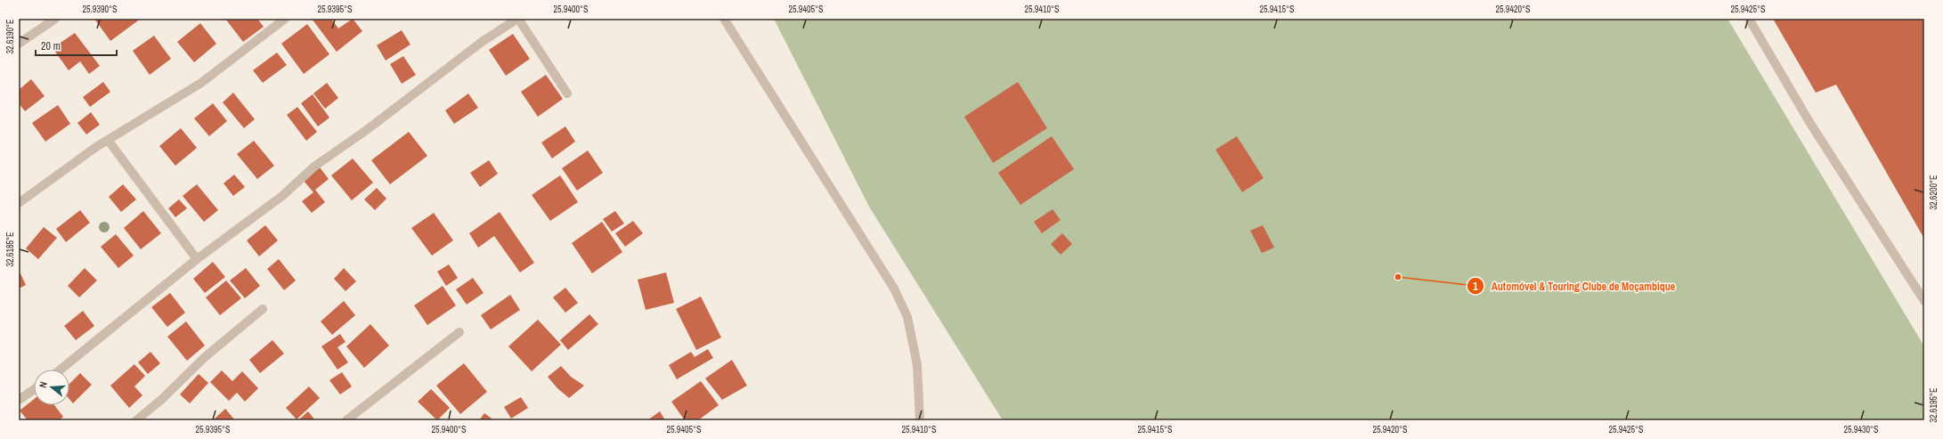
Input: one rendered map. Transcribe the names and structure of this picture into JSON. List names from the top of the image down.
{
  "places": ["Automóvel & Touring Clube de Moçambique"],
  "scale_bar": "20 m",
  "north": "left",
  "coordinates": [
    "25.9390°S",
    "25.9395°S",
    "25.9400°S",
    "25.9405°S",
    "25.9410°S",
    "25.9415°S",
    "25.9420°S",
    "25.9425°S",
    "32.6190°E",
    "32.6200°E",
    "32.6185°E",
    "32.6195°E",
    "25.9430°S"
  ]
}
